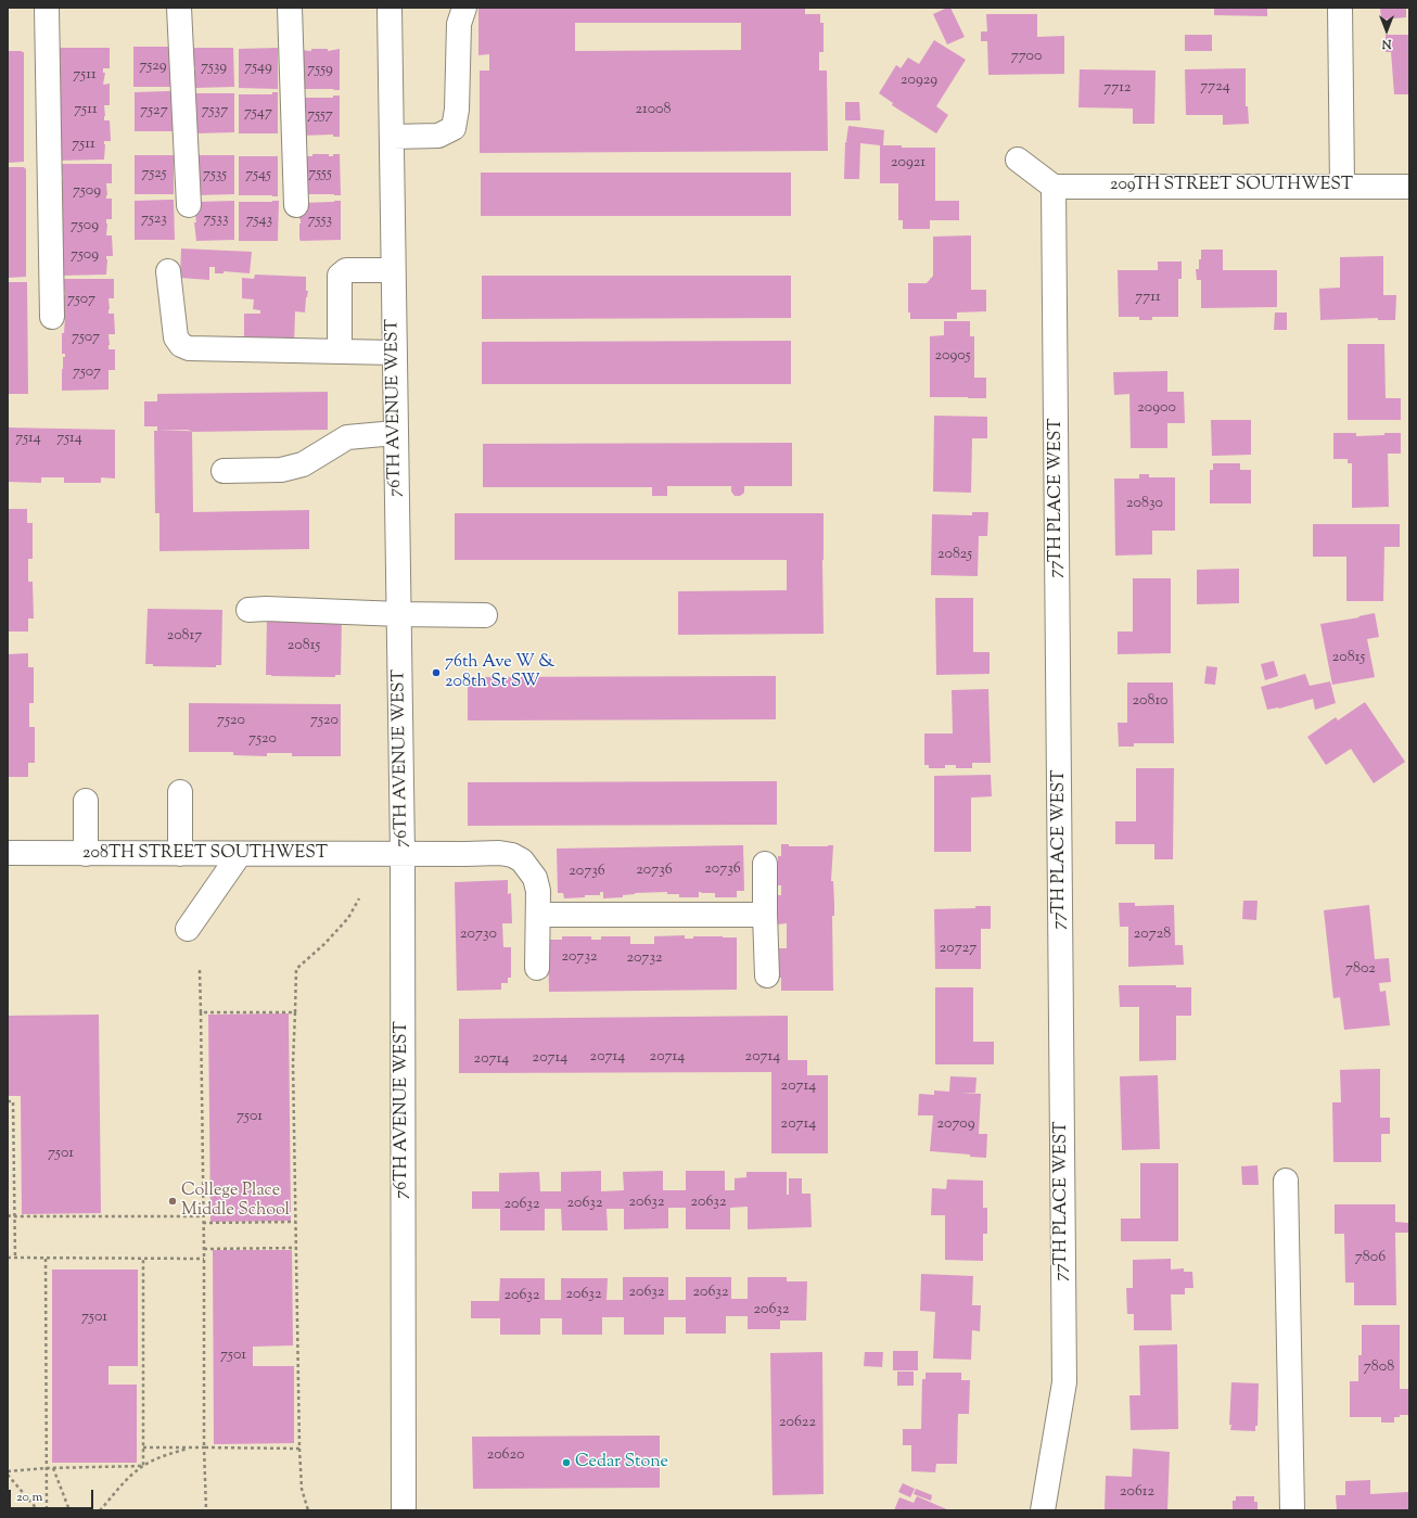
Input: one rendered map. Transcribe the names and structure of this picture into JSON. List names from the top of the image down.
{
  "streets": {
    "street": [
      "209TH STREET SOUTHWEST",
      "76TH AVENUE WEST",
      "77TH PLACE WEST",
      "208TH STREET SOUTHWEST"
    ]
  },
  "crossings": [
    ["209TH STREET SOUTHWEST", "77TH PLACE WEST"],
    ["76TH AVENUE WEST", "208TH STREET SOUTHWEST"]
  ],
  "places": ["76th Ave W & 208th St SW", "College Place Middle School", "Cedar Stone"],
  "house_numbers": [
    "7700",
    "7529",
    "7539",
    "7549",
    "7559",
    "7511",
    "20929",
    "7724",
    "7712",
    "7511",
    "21008",
    "7527",
    "7537",
    "7547",
    "7557",
    "7511",
    "20921",
    "7525",
    "7555",
    "7535",
    "7545",
    "7509",
    "7523",
    "7533",
    "7543",
    "7553",
    "7509",
    "7509",
    "7711",
    "7507",
    "7507",
    "20905",
    "7507",
    "20900",
    "7514",
    "7514",
    "20830",
    "20825",
    "20817",
    "20815",
    "20815",
    "20810",
    "7520",
    "7520",
    "7520",
    "20736",
    "20736",
    "20736",
    "20730",
    "20728",
    "20727",
    "20732",
    "20732",
    "7802",
    "20714",
    "20714",
    "20714",
    "20714",
    "20714",
    "20714",
    "7501",
    "20714",
    "20709",
    "7501",
    "20632",
    "20632",
    "20632",
    "20632",
    "7806",
    "20632",
    "20632",
    "20632",
    "20632",
    "20632",
    "7501",
    "7501",
    "7808",
    "20622",
    "20620",
    "20612"
  ],
  "scale_bar": "20 m",
  "north": "bottom"
}
